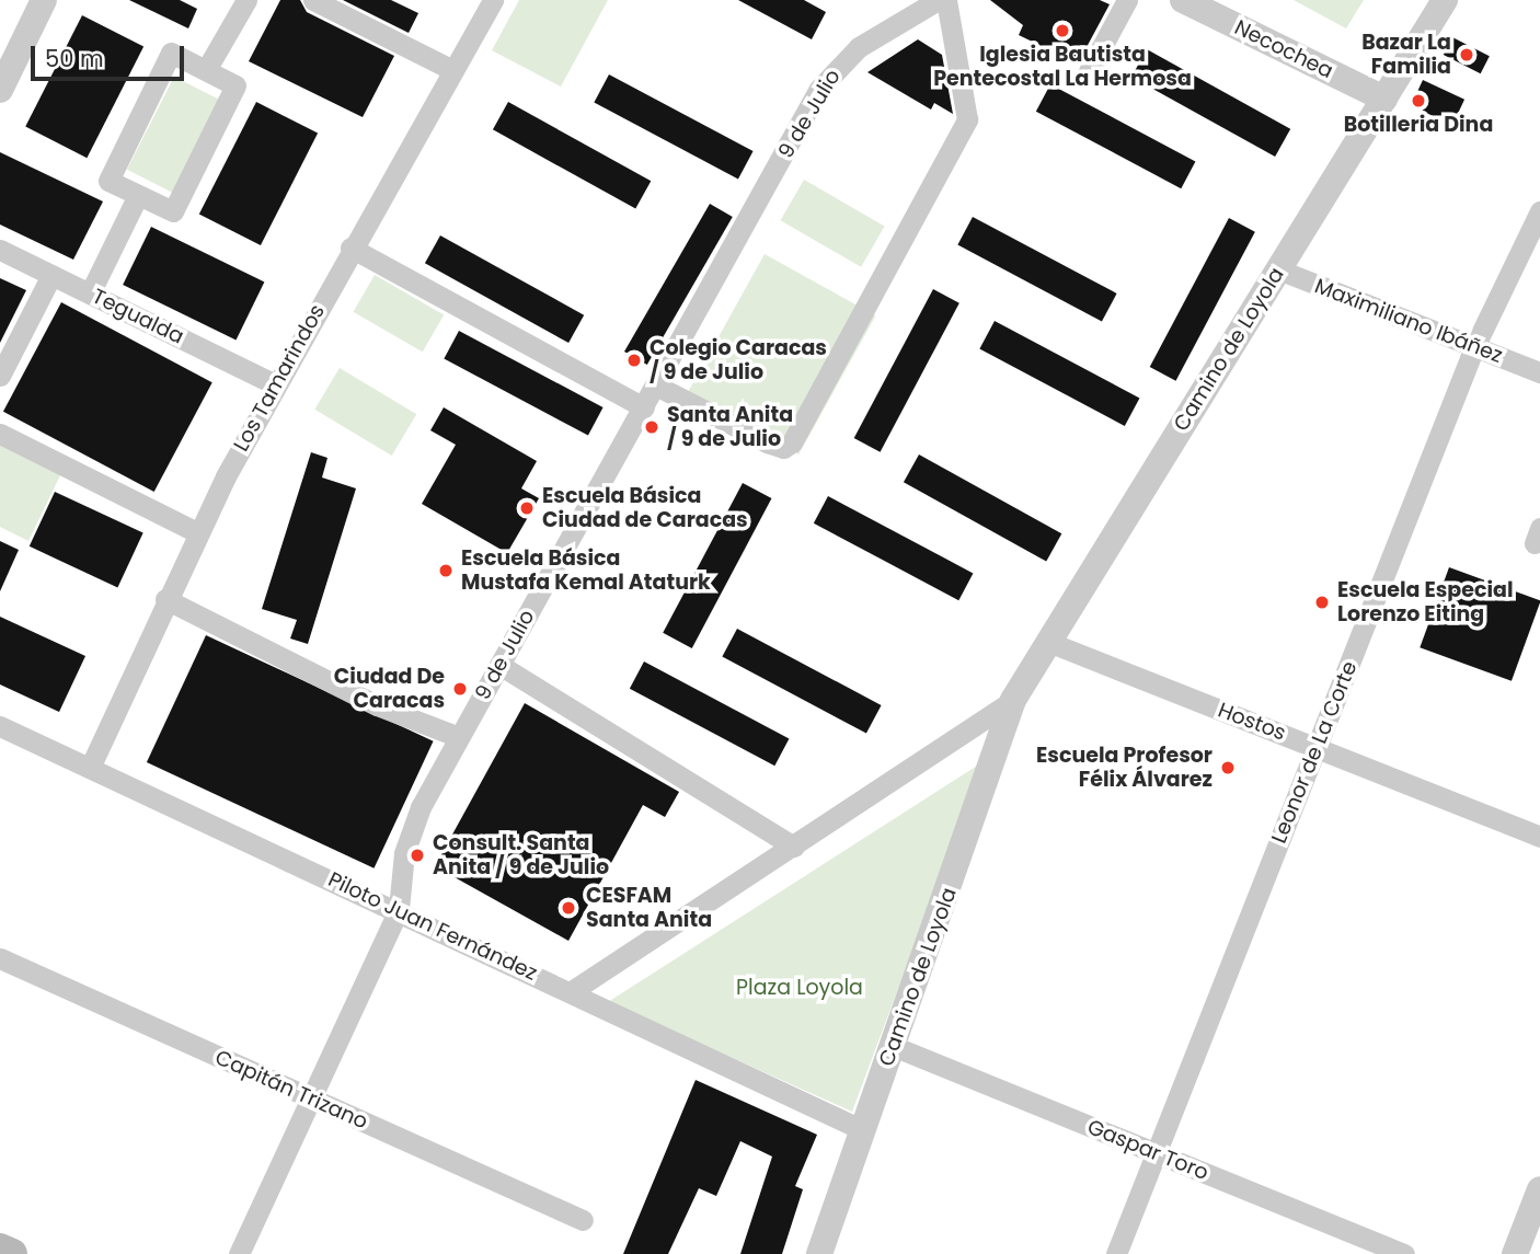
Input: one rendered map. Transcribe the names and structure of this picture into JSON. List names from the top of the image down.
{
  "streets": {
    "street": [
      "Necochea",
      "9 de Julio",
      "Tegualda",
      "Maximiliano Ibáñez",
      "Camino de Loyola",
      "Los Tamarindos",
      "Hostos",
      "Leonor de La Corte",
      "Piloto Juan Fernández",
      "Capitán Trizano",
      "Gaspar Toro"
    ]
  },
  "crossings": [
    ["Necochea", "Camino de Loyola"],
    ["9 de Julio", "Piloto Juan Fernández"],
    ["9 de Julio", "Capitán Trizano"],
    ["Tegualda", "Los Tamarindos"],
    ["Maximiliano Ibáñez", "Camino de Loyola"],
    ["Maximiliano Ibáñez", "Leonor de La Corte"],
    ["Camino de Loyola", "Hostos"],
    ["Camino de Loyola", "Piloto Juan Fernández"],
    ["Camino de Loyola", "Gaspar Toro"],
    ["Los Tamarindos", "Piloto Juan Fernández"],
    ["Hostos", "Leonor de La Corte"],
    ["Leonor de La Corte", "Gaspar Toro"]
  ],
  "parks": ["Plaza Loyola"],
  "places": [
    "Iglesia Bautista Pentecostal La Hermosa",
    "Bazar La Familia",
    "Botilleria Dina",
    "Colegio Caracas / 9 de Julio",
    "Santa Anita / 9 de Julio",
    "Escuela Básica Ciudad de Caracas",
    "Escuela Básica Mustafa Kemal Ataturk",
    "Escuela Especial Lorenzo Eiting",
    "Ciudad De Caracas",
    "Escuela Profesor Félix Álvarez",
    "Consult. Santa Anita / 9 de Julio",
    "CESFAM Santa Anita"
  ],
  "scale_bar": "50 m"
}
